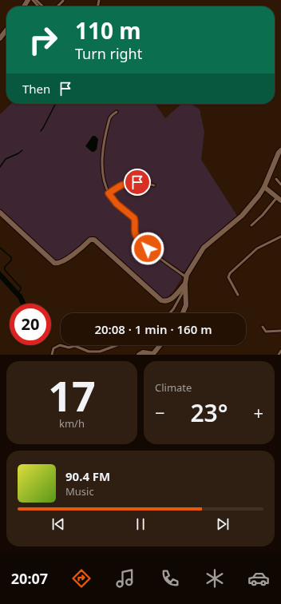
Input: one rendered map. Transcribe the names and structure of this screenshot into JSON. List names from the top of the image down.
{
  "page": {
    "turn": ["110 m", "Turn right"],
    "then": "Then",
    "limit": "20",
    "trip": "20:08 · 1 min · 160 m",
    "tile": [
      ["17", "km/h"],
      "Climate"
    ],
    "heat": ["−", "23°", "+"],
    "song": ["90.4 FM", "Music"],
    "tabs": "20:07"
  }
}
